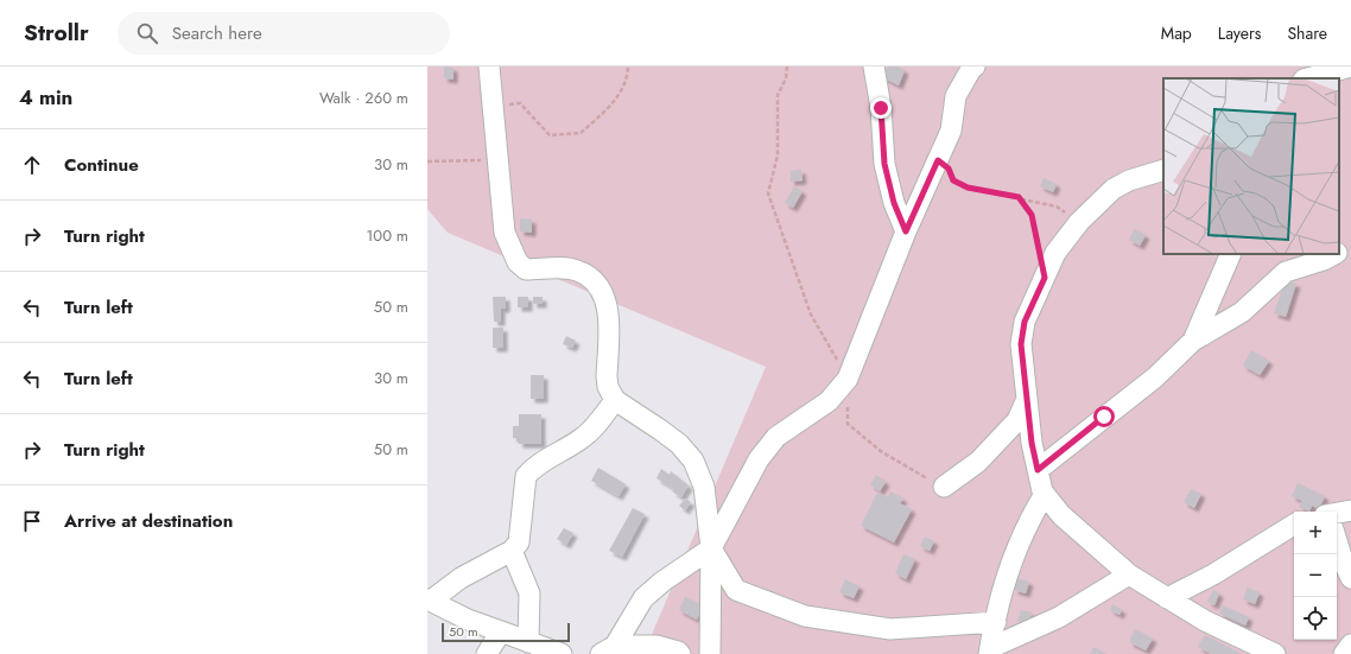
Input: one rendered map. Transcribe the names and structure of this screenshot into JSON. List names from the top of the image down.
{
  "scale_bar": "50 m",
  "page": {
    "header": "Strollr",
    "search": "Search here",
    "nav": ["Map", "Layers", "Share"],
    "heading": ["4 min", "Walk · 260 m"],
    "list": [
      ["Continue", "30 m"],
      ["Turn right", "100 m"],
      ["Turn left", "50 m"],
      ["Turn left", "30 m"],
      ["Turn right", "50 m"],
      "Arrive at destination"
    ],
    "map_buttons": ["+", "−"],
    "scale": "50 m"
  }
}
